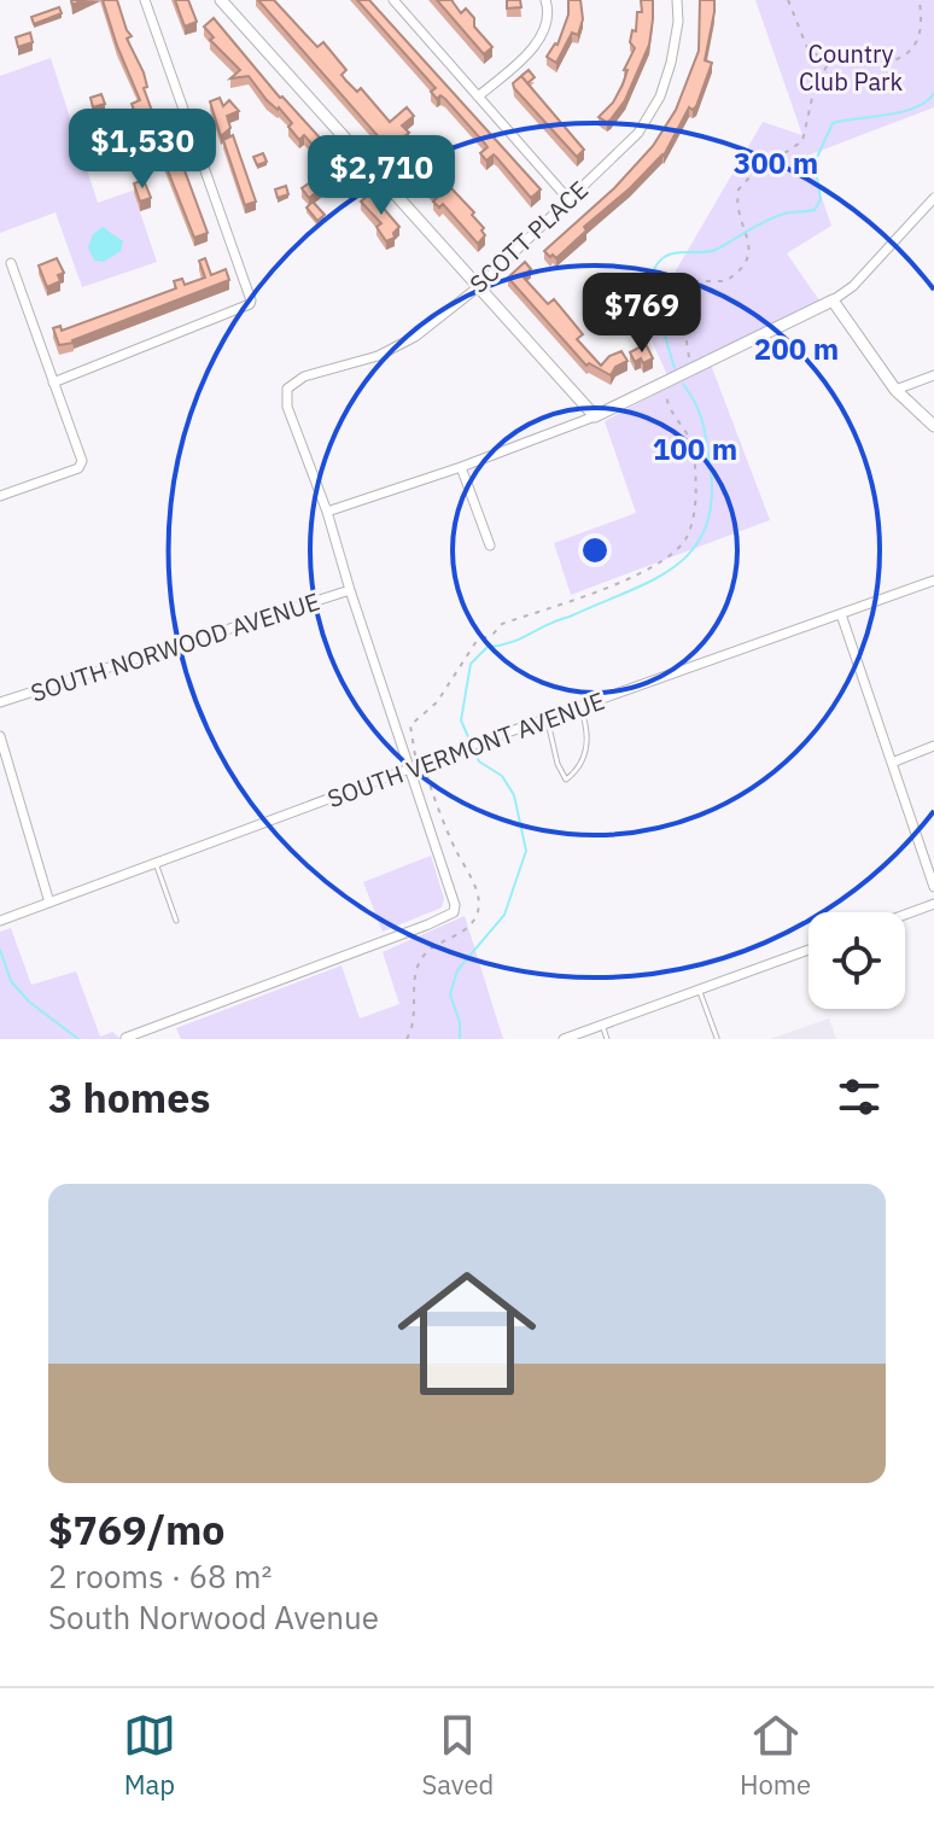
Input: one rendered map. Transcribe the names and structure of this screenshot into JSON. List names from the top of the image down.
{
  "streets": {
    "street": ["SCOTT PLACE", "SOUTH NORWOOD AVENUE", "SOUTH VERMONT AVENUE"]
  },
  "parks": ["Country Club Park"],
  "page": {
    "price": ["$1,530", "$2,710", "$769"],
    "heading": "3 homes",
    "list": [
      {
        "name": "$769/mo",
        "note": "2 rooms · 68 m² · South Norwood Avenue"
      }
    ],
    "tabs": ["Map", "Saved", "Home"]
  },
  "rings": ["300 m", "200 m", "100 m"]
}
